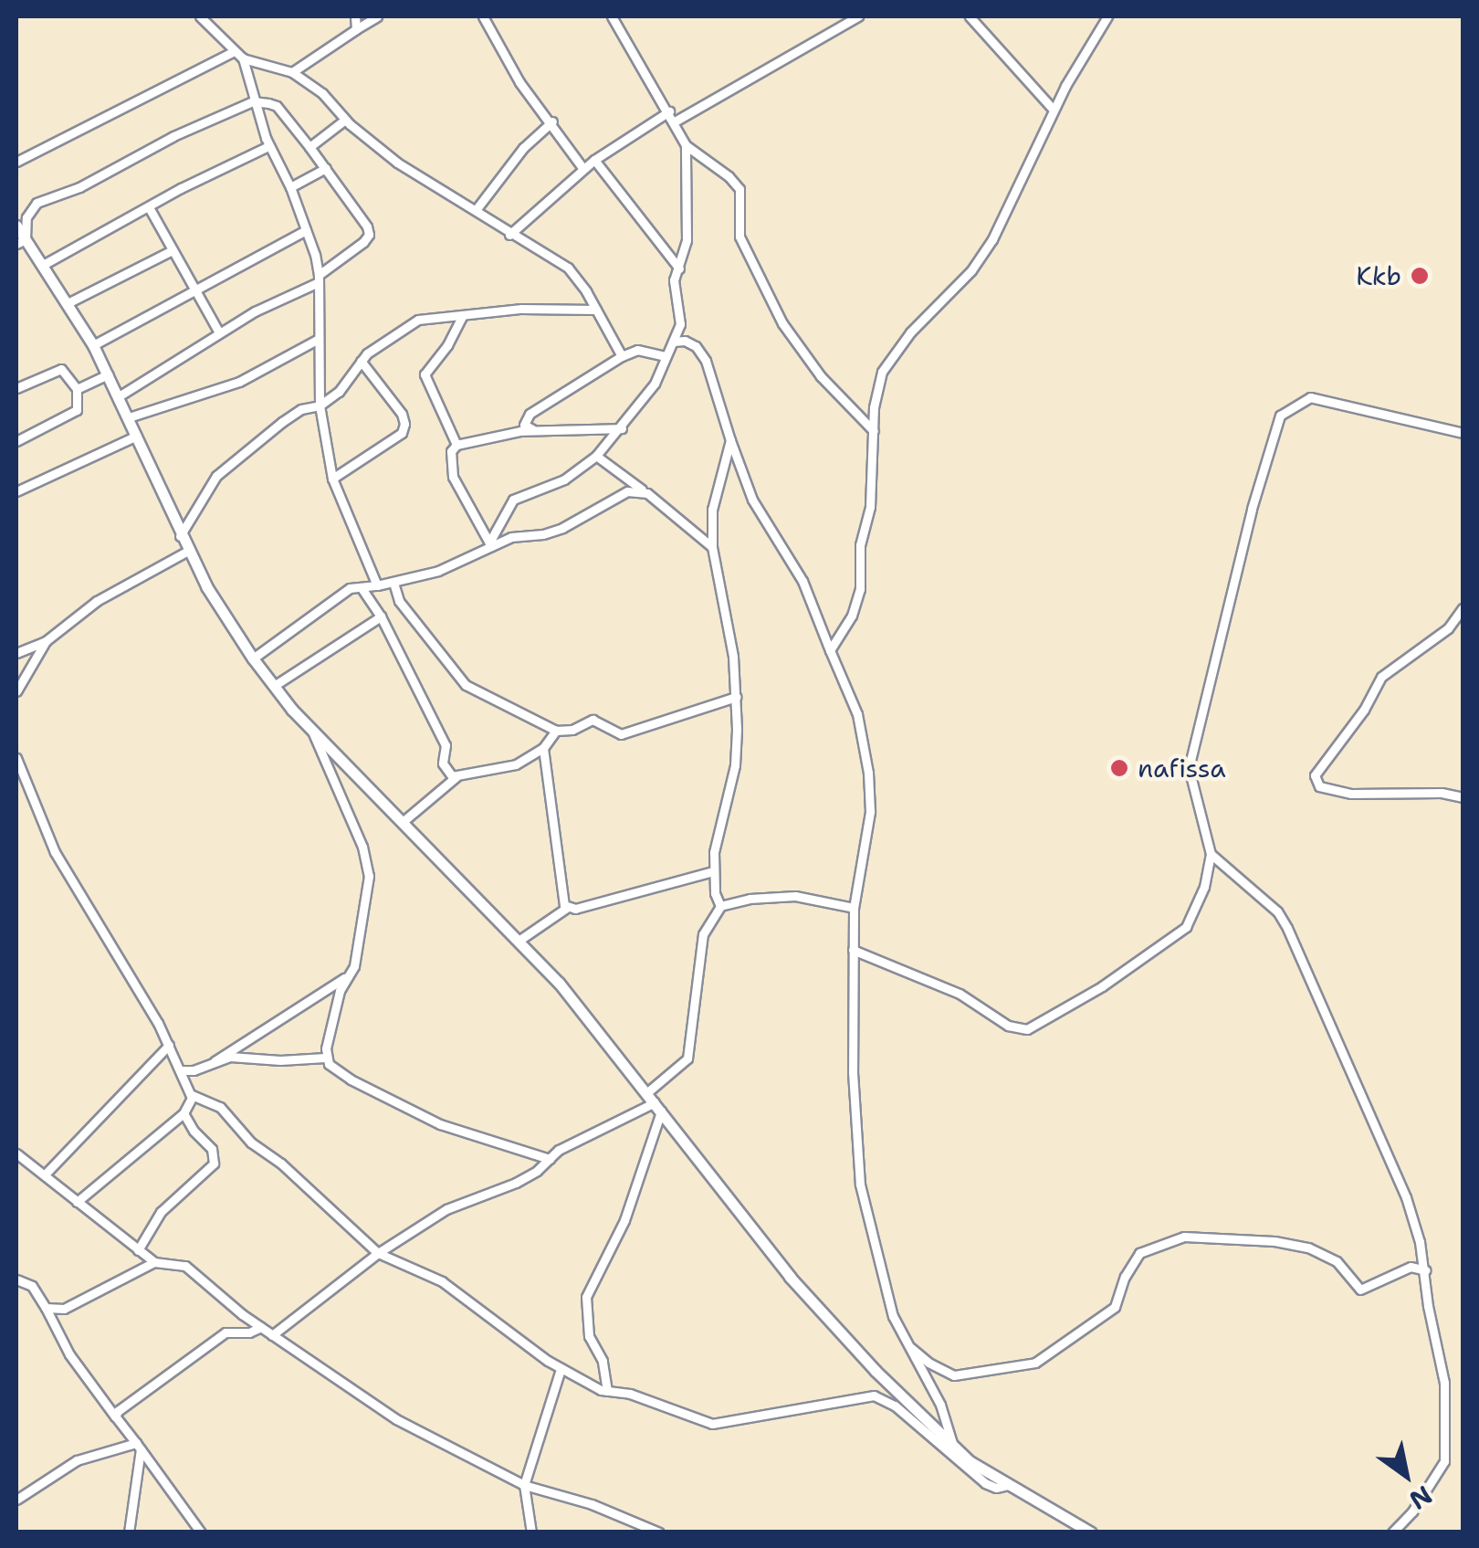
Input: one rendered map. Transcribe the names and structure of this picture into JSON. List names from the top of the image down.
{
  "places": ["Kkb", "nafissa"],
  "north": "bottom right"
}
